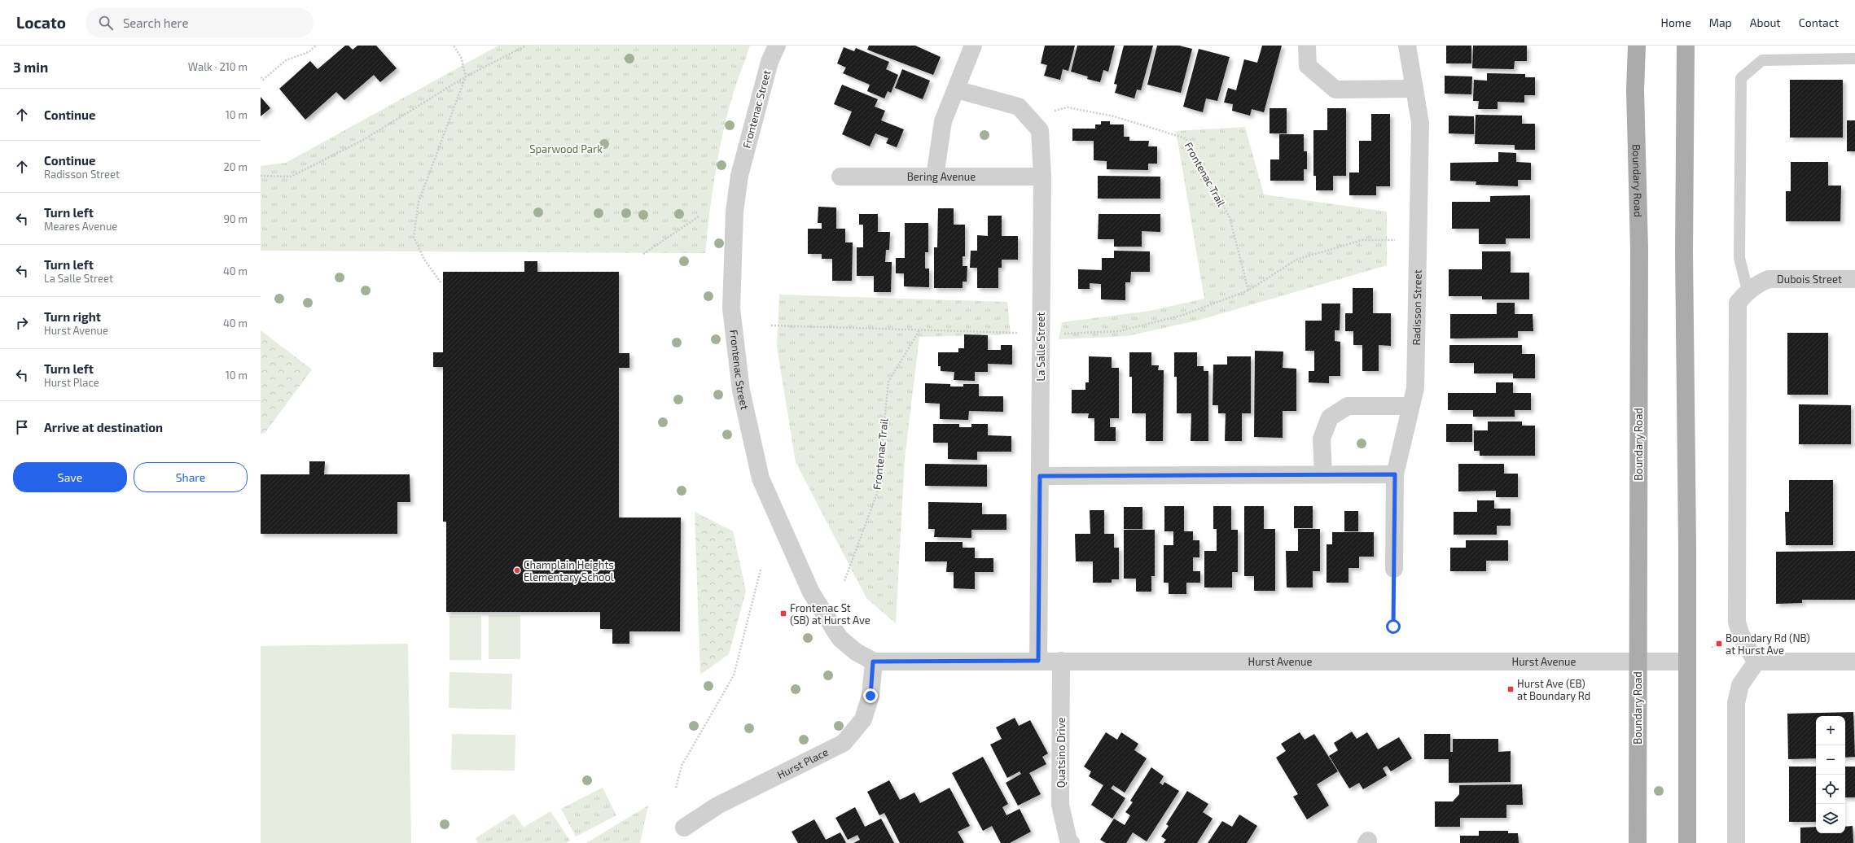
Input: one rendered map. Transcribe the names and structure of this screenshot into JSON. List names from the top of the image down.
{
  "streets": {
    "main road": ["Boundary Road"],
    "street": [
      "Frontenac Street",
      "Bering Avenue",
      "Dubois Street",
      "Radisson Street",
      "La Salle Street",
      "Hurst Avenue",
      "Quatsino Drive",
      "Hurst Place"
    ],
    "path": ["Frontenac Trail"]
  },
  "crossings": [
    ["Frontenac Street", "Hurst Avenue"],
    ["Frontenac Street", "Hurst Place"],
    ["Frontenac Trail", "La Salle Street"],
    ["Bering Avenue", "La Salle Street"],
    ["Boundary Road", "Hurst Avenue"],
    ["La Salle Street", "Hurst Avenue"],
    ["Hurst Avenue", "Quatsino Drive"],
    ["Hurst Avenue", "Hurst Place"]
  ],
  "parks": ["Sparwood Park"],
  "places": {
    "other": ["Champlain Heights Elementary School"],
    "transit": ["Frontenac St (SB) at Hurst Ave", "Boundary Rd (NB) at Hurst Ave", "Hurst Ave (EB) at Boundary Rd"]
  },
  "page": {
    "header": "Locato",
    "search": "Search here",
    "nav": [
      "Home",
      "Map",
      "About",
      "Contact"
    ],
    "heading": ["3 min", "Walk · 210 m"],
    "list": [
      ["Continue", "10 m"],
      ["Continue", "Radisson Street", "20 m"],
      ["Turn left", "Meares Avenue", "90 m"],
      ["Turn left", "La Salle Street", "40 m"],
      ["Turn right", "Hurst Avenue", "40 m"],
      ["Turn left", "Hurst Place", "10 m"],
      "Arrive at destination"
    ],
    "buttons": ["Save", "Share"],
    "map_buttons": ["+", "−"]
  }
}
